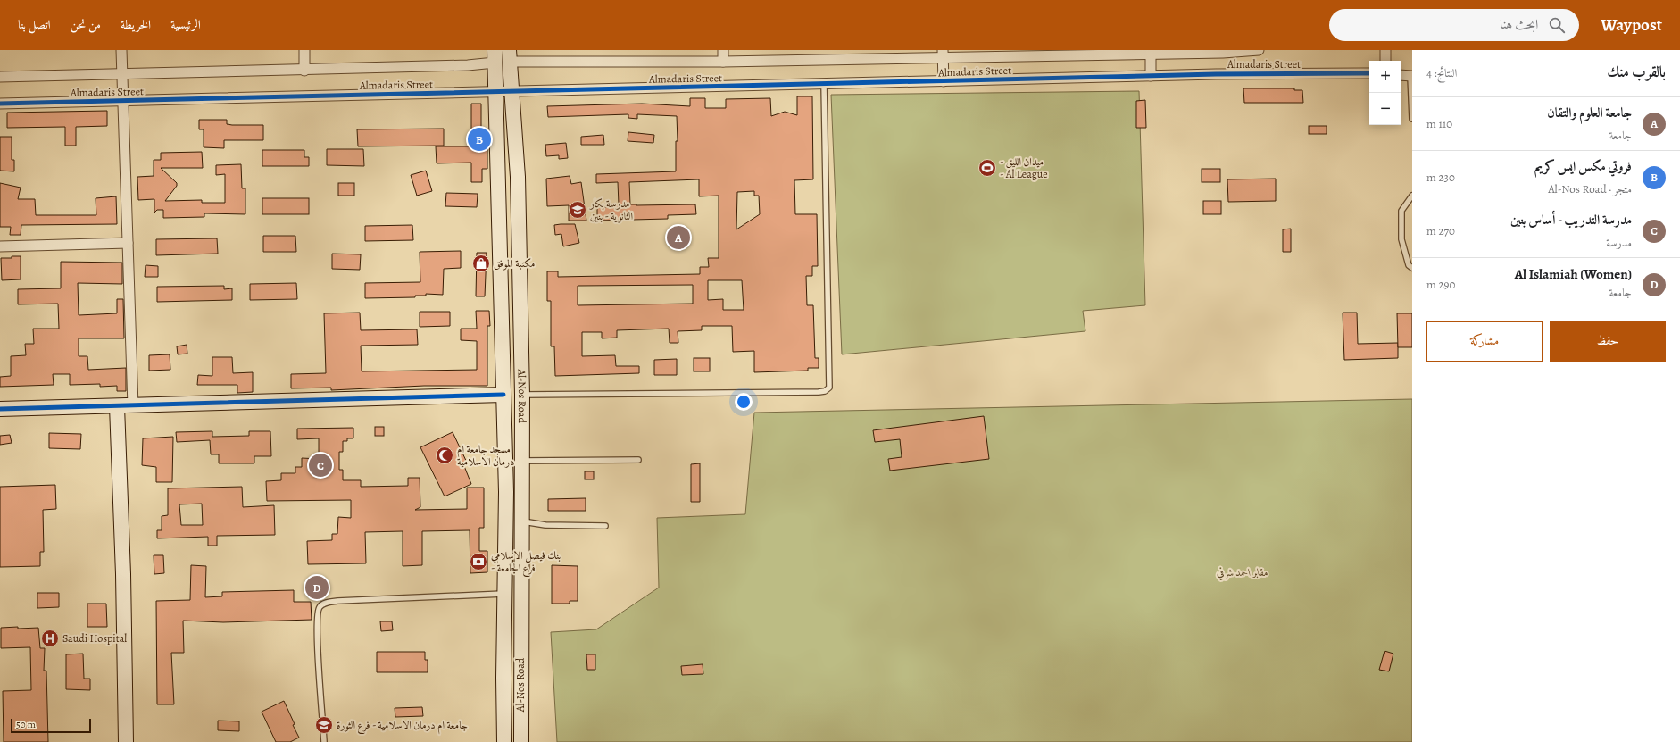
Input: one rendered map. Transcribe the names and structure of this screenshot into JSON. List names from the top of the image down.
{
  "streets": {
    "main road": ["Al-Nos Road"],
    "street": ["Almadaris Street"]
  },
  "crossings": [
    ["Almadaris Street", "Al-Nos Road"]
  ],
  "parks": ["مقابر احمد شرفي"],
  "places": {
    "sports": ["- ميدان الليق - Al League"],
    "school or university": ["مدرسة بكار الثانوية - بنين", "جامعة ام درمان الاسلامية - فرع الثورة"],
    "shop": ["مكتبة الموفق"],
    "mosque": ["مسجد جامعة ام درمان الاسلامية"],
    "bank": ["بنك فيصل الاسلامي - فرع الجامعة"],
    "hospital": ["Saudi Hospital"]
  },
  "scale_bar": "50 m",
  "page": {
    "header": "Waypost",
    "search": "ابحث هنا",
    "nav": [
      "الرئيسية",
      "الخريطة",
      "من نحن",
      "اتصل بنا"
    ],
    "heading": ["بالقرب منك", "النتائج: 4"],
    "map_buttons": ["+", "−"],
    "list": [
      {
        "mark": "A",
        "name": "جامعة العلوم والتقان",
        "note": "جامعة",
        "value": "110 m"
      },
      {
        "mark": "B",
        "name": "فروتي مكس ايس كريم",
        "note": "متجر · Al-Nos Road",
        "value": "230 m"
      },
      {
        "mark": "C",
        "name": "مدرسة التدريب - أساس بنين",
        "note": "مدرسة",
        "value": "270 m"
      },
      {
        "mark": "D",
        "name": "Al Islamiah (Women)",
        "note": "جامعة",
        "value": "290 m"
      }
    ],
    "pins": [
      "B",
      "A",
      "C",
      "D"
    ],
    "buttons": ["حفظ", "مشاركة"],
    "scale": "50 m"
  }
}
